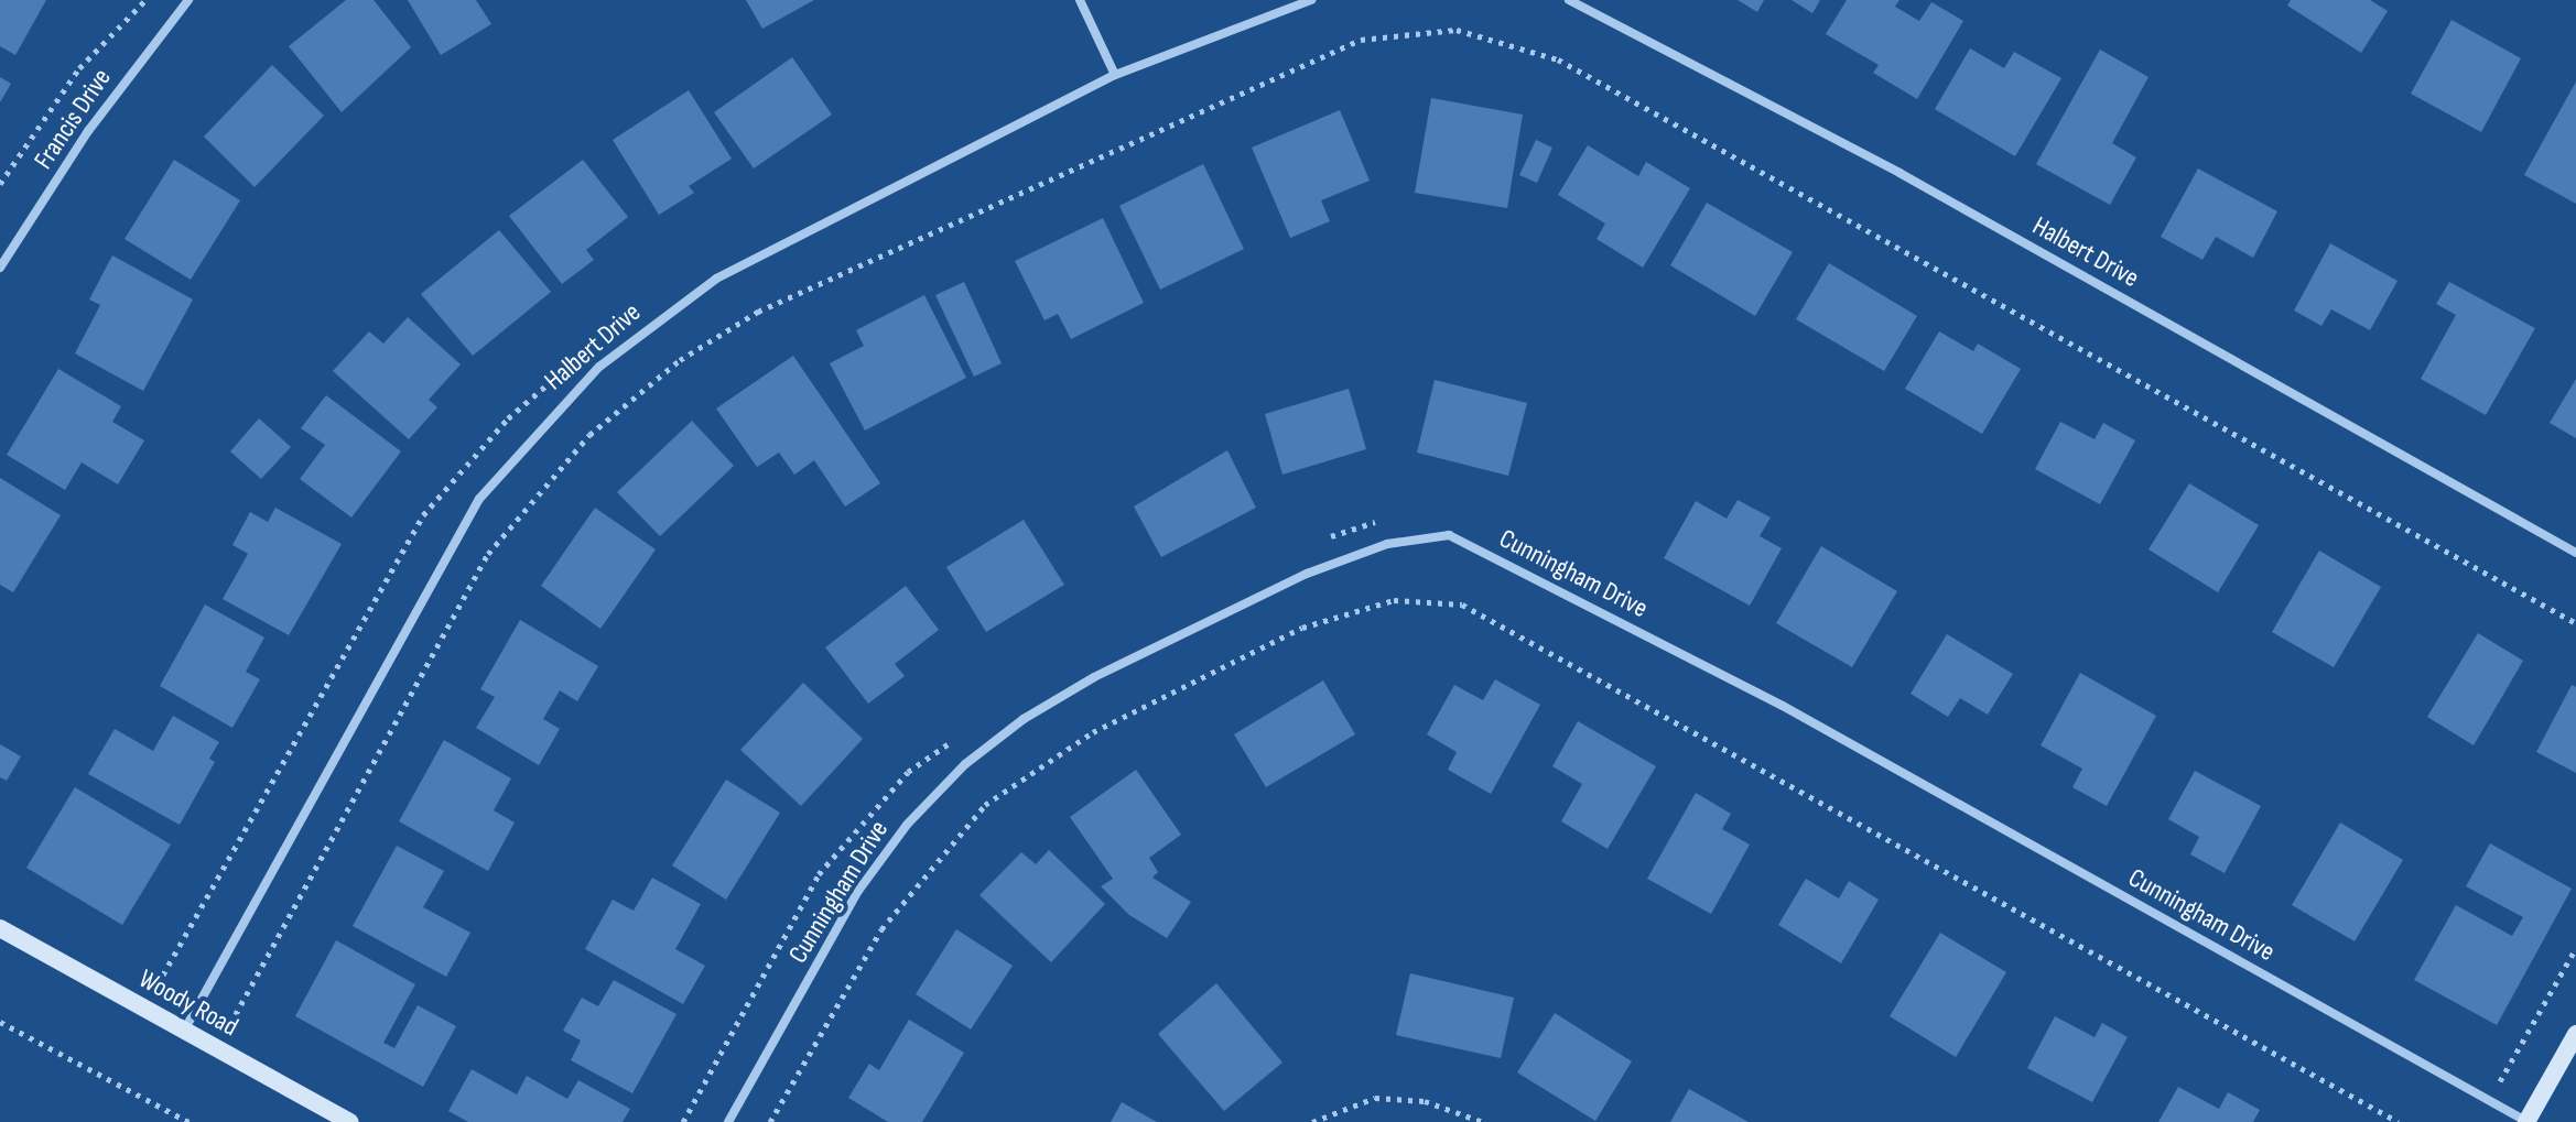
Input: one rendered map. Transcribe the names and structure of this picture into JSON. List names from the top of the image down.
{
  "streets": {
    "street": [
      "Francis Drive",
      "Halbert Drive",
      "Cunningham Drive",
      "Woody Road"
    ]
  },
  "crossings": [
    ["Halbert Drive", "Woody Road"]
  ]
}
